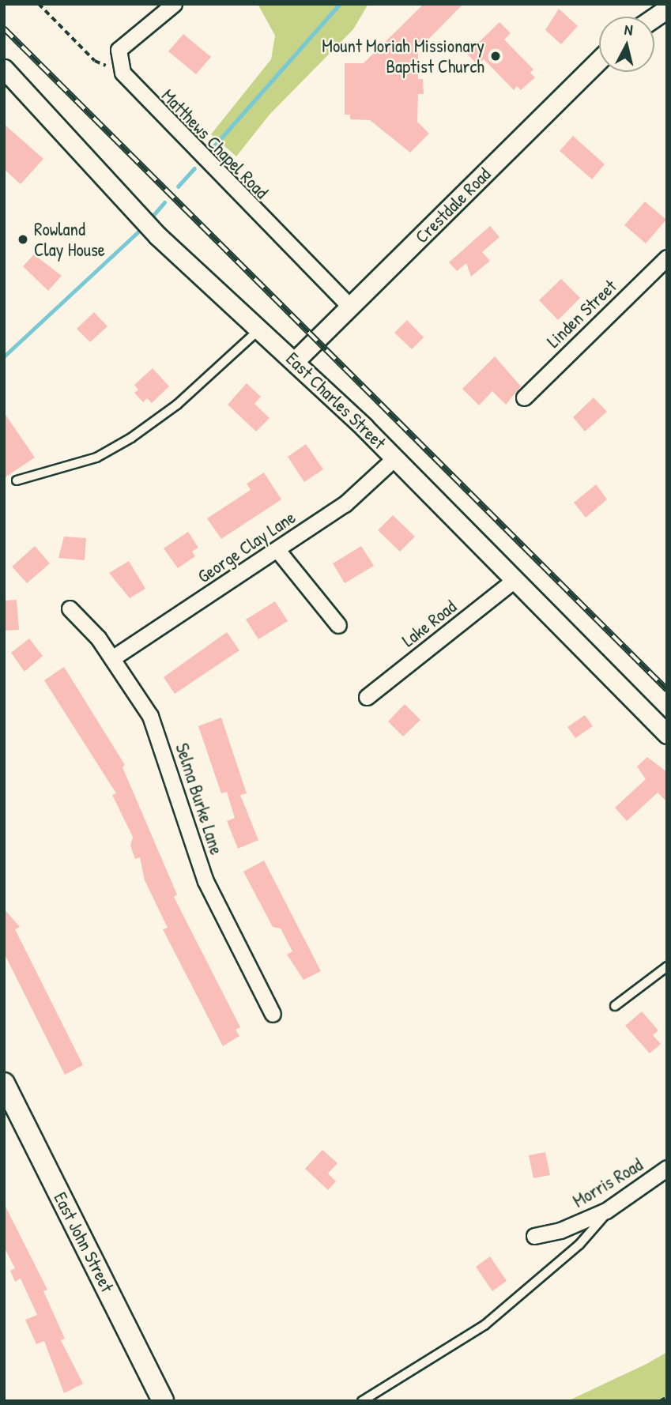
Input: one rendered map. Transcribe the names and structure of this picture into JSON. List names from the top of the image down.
{
  "streets": {
    "main road": ["East John Street"],
    "street": [
      "Matthews Chapel Road",
      "Crestdale Road",
      "Linden Street",
      "East Charles Street",
      "George Clay Lane",
      "Lake Road",
      "Selma Burke Lane",
      "Morris Road"
    ]
  },
  "crossings": [
    ["Matthews Chapel Road", "Crestdale Road"],
    ["Crestdale Road", "East Charles Street"],
    ["East Charles Street", "George Clay Lane"],
    ["East Charles Street", "Lake Road"],
    ["George Clay Lane", "Selma Burke Lane"]
  ],
  "places": ["Mount Moriah Missionary Baptist Church", "Rowland Clay House"],
  "north": "top"
}
